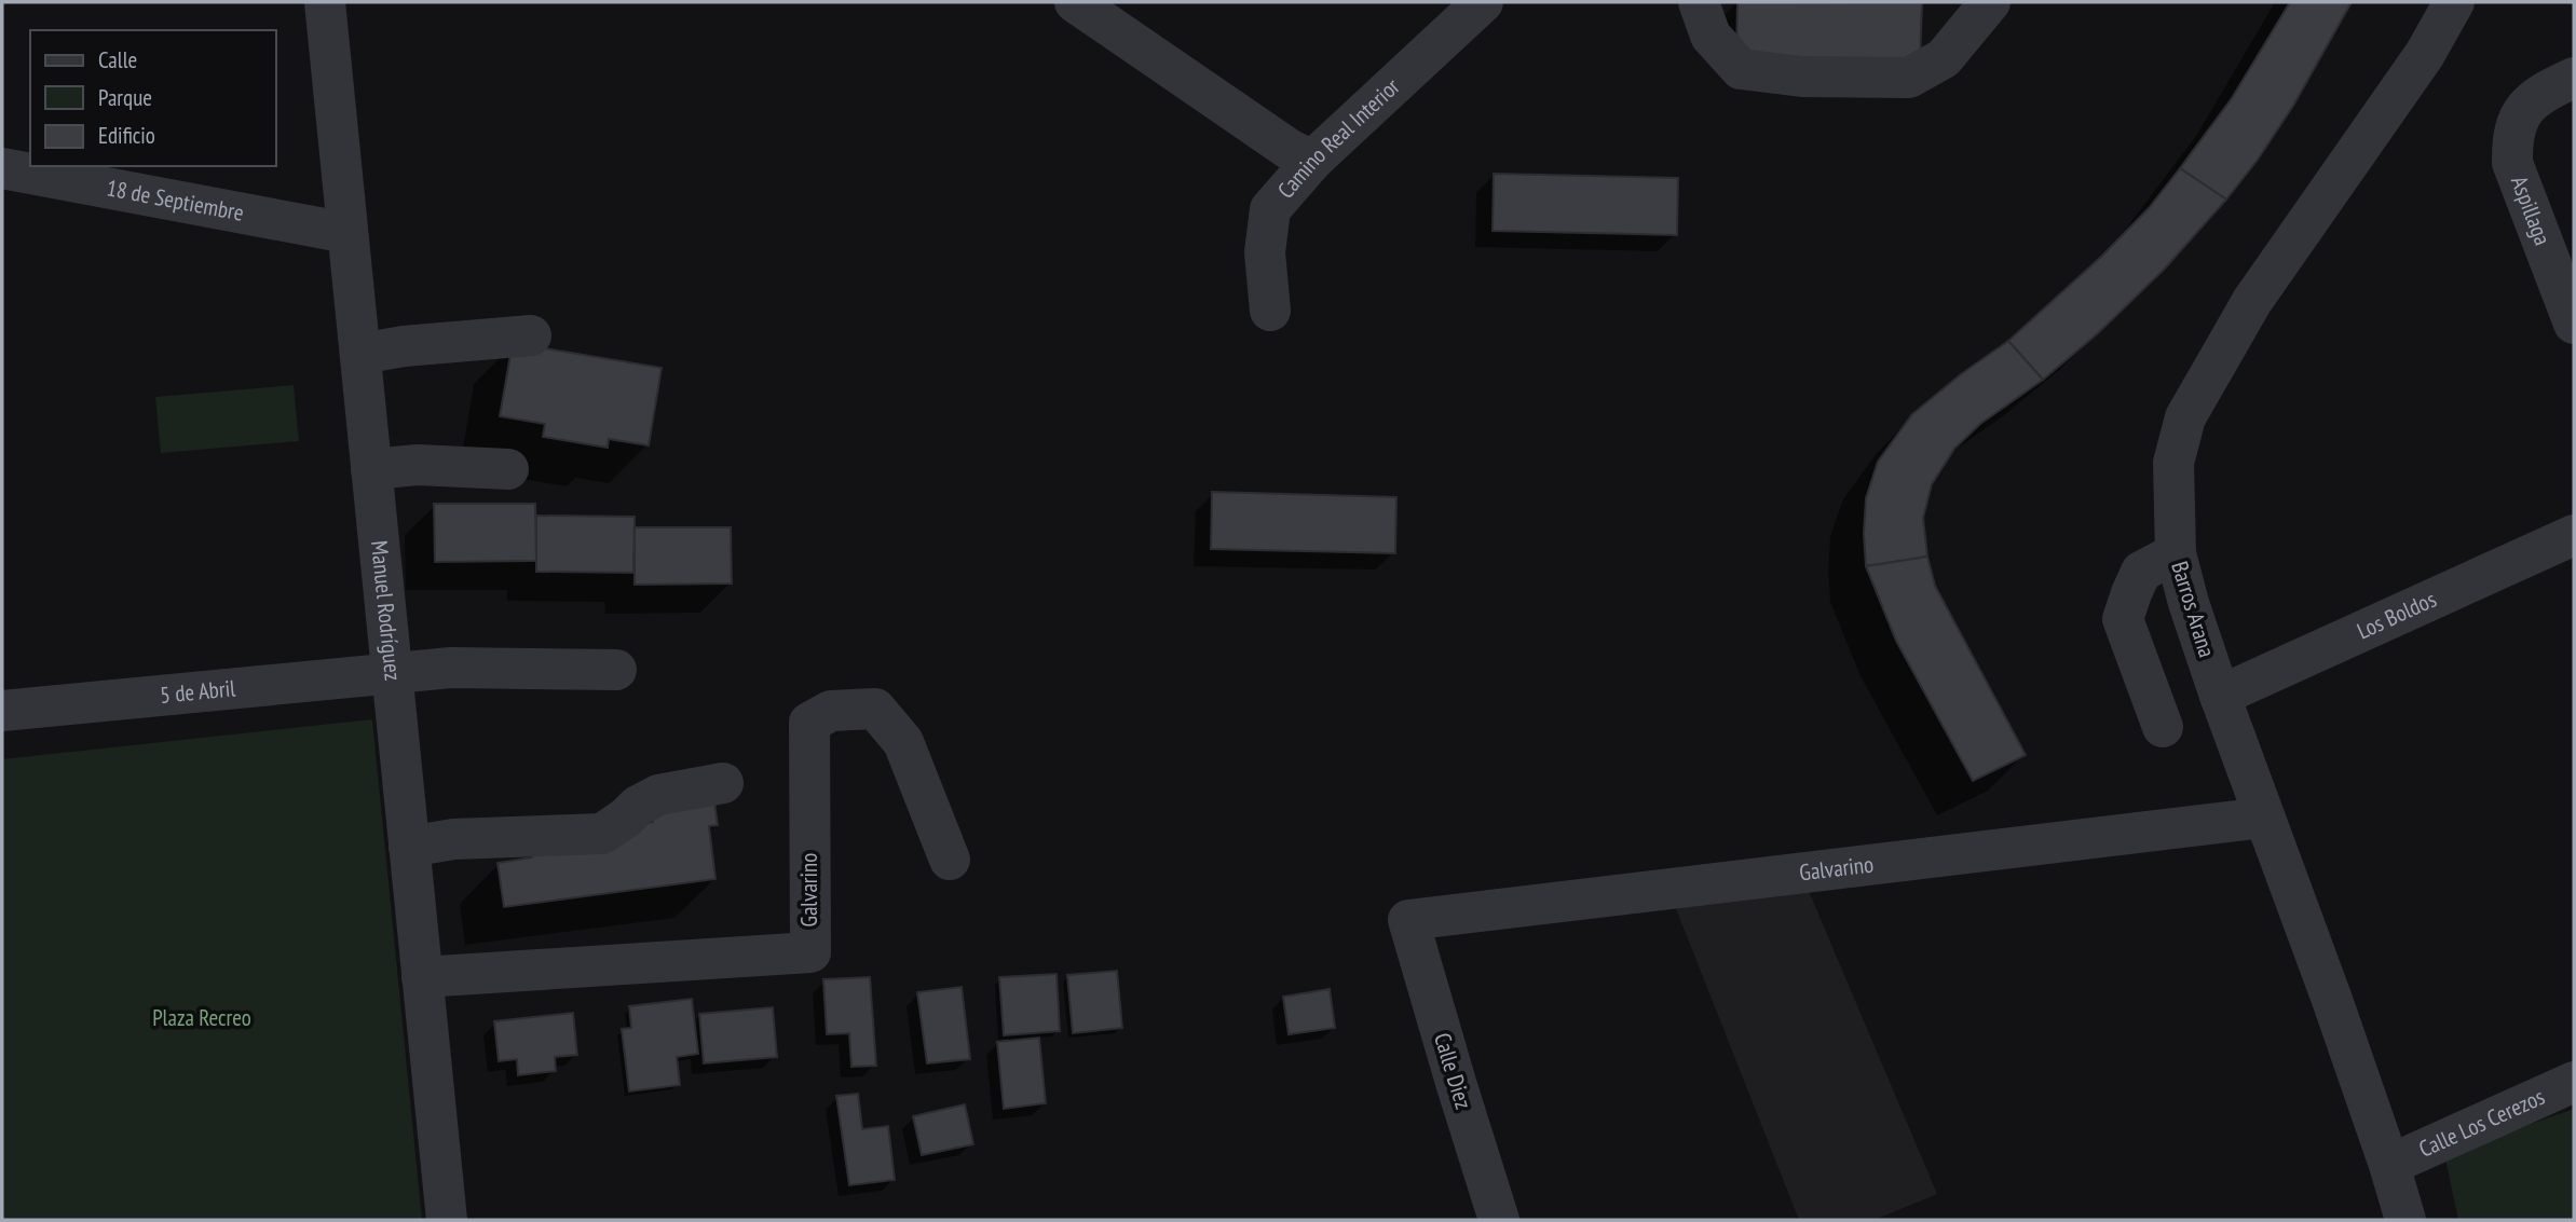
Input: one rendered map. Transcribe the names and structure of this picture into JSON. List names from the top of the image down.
{
  "streets": {
    "street": [
      "Camino Real Interior",
      "18 de Septiembre",
      "Aspillaga",
      "Barros Arana",
      "Manuel Rodríguez",
      "Los Boldos",
      "5 de Abril",
      "Galvarino",
      "Calle Diez",
      "Calle Los Cerezos"
    ]
  },
  "crossings": [
    ["18 de Septiembre", "Manuel Rodríguez"],
    ["Barros Arana", "Los Boldos"],
    ["Barros Arana", "Galvarino"],
    ["Barros Arana", "Calle Los Cerezos"],
    ["Manuel Rodríguez", "5 de Abril"],
    ["Manuel Rodríguez", "Galvarino"],
    ["Galvarino", "Calle Diez"]
  ],
  "parks": ["Plaza Recreo"],
  "legend": ["Calle", "Parque", "Edificio"]
}
